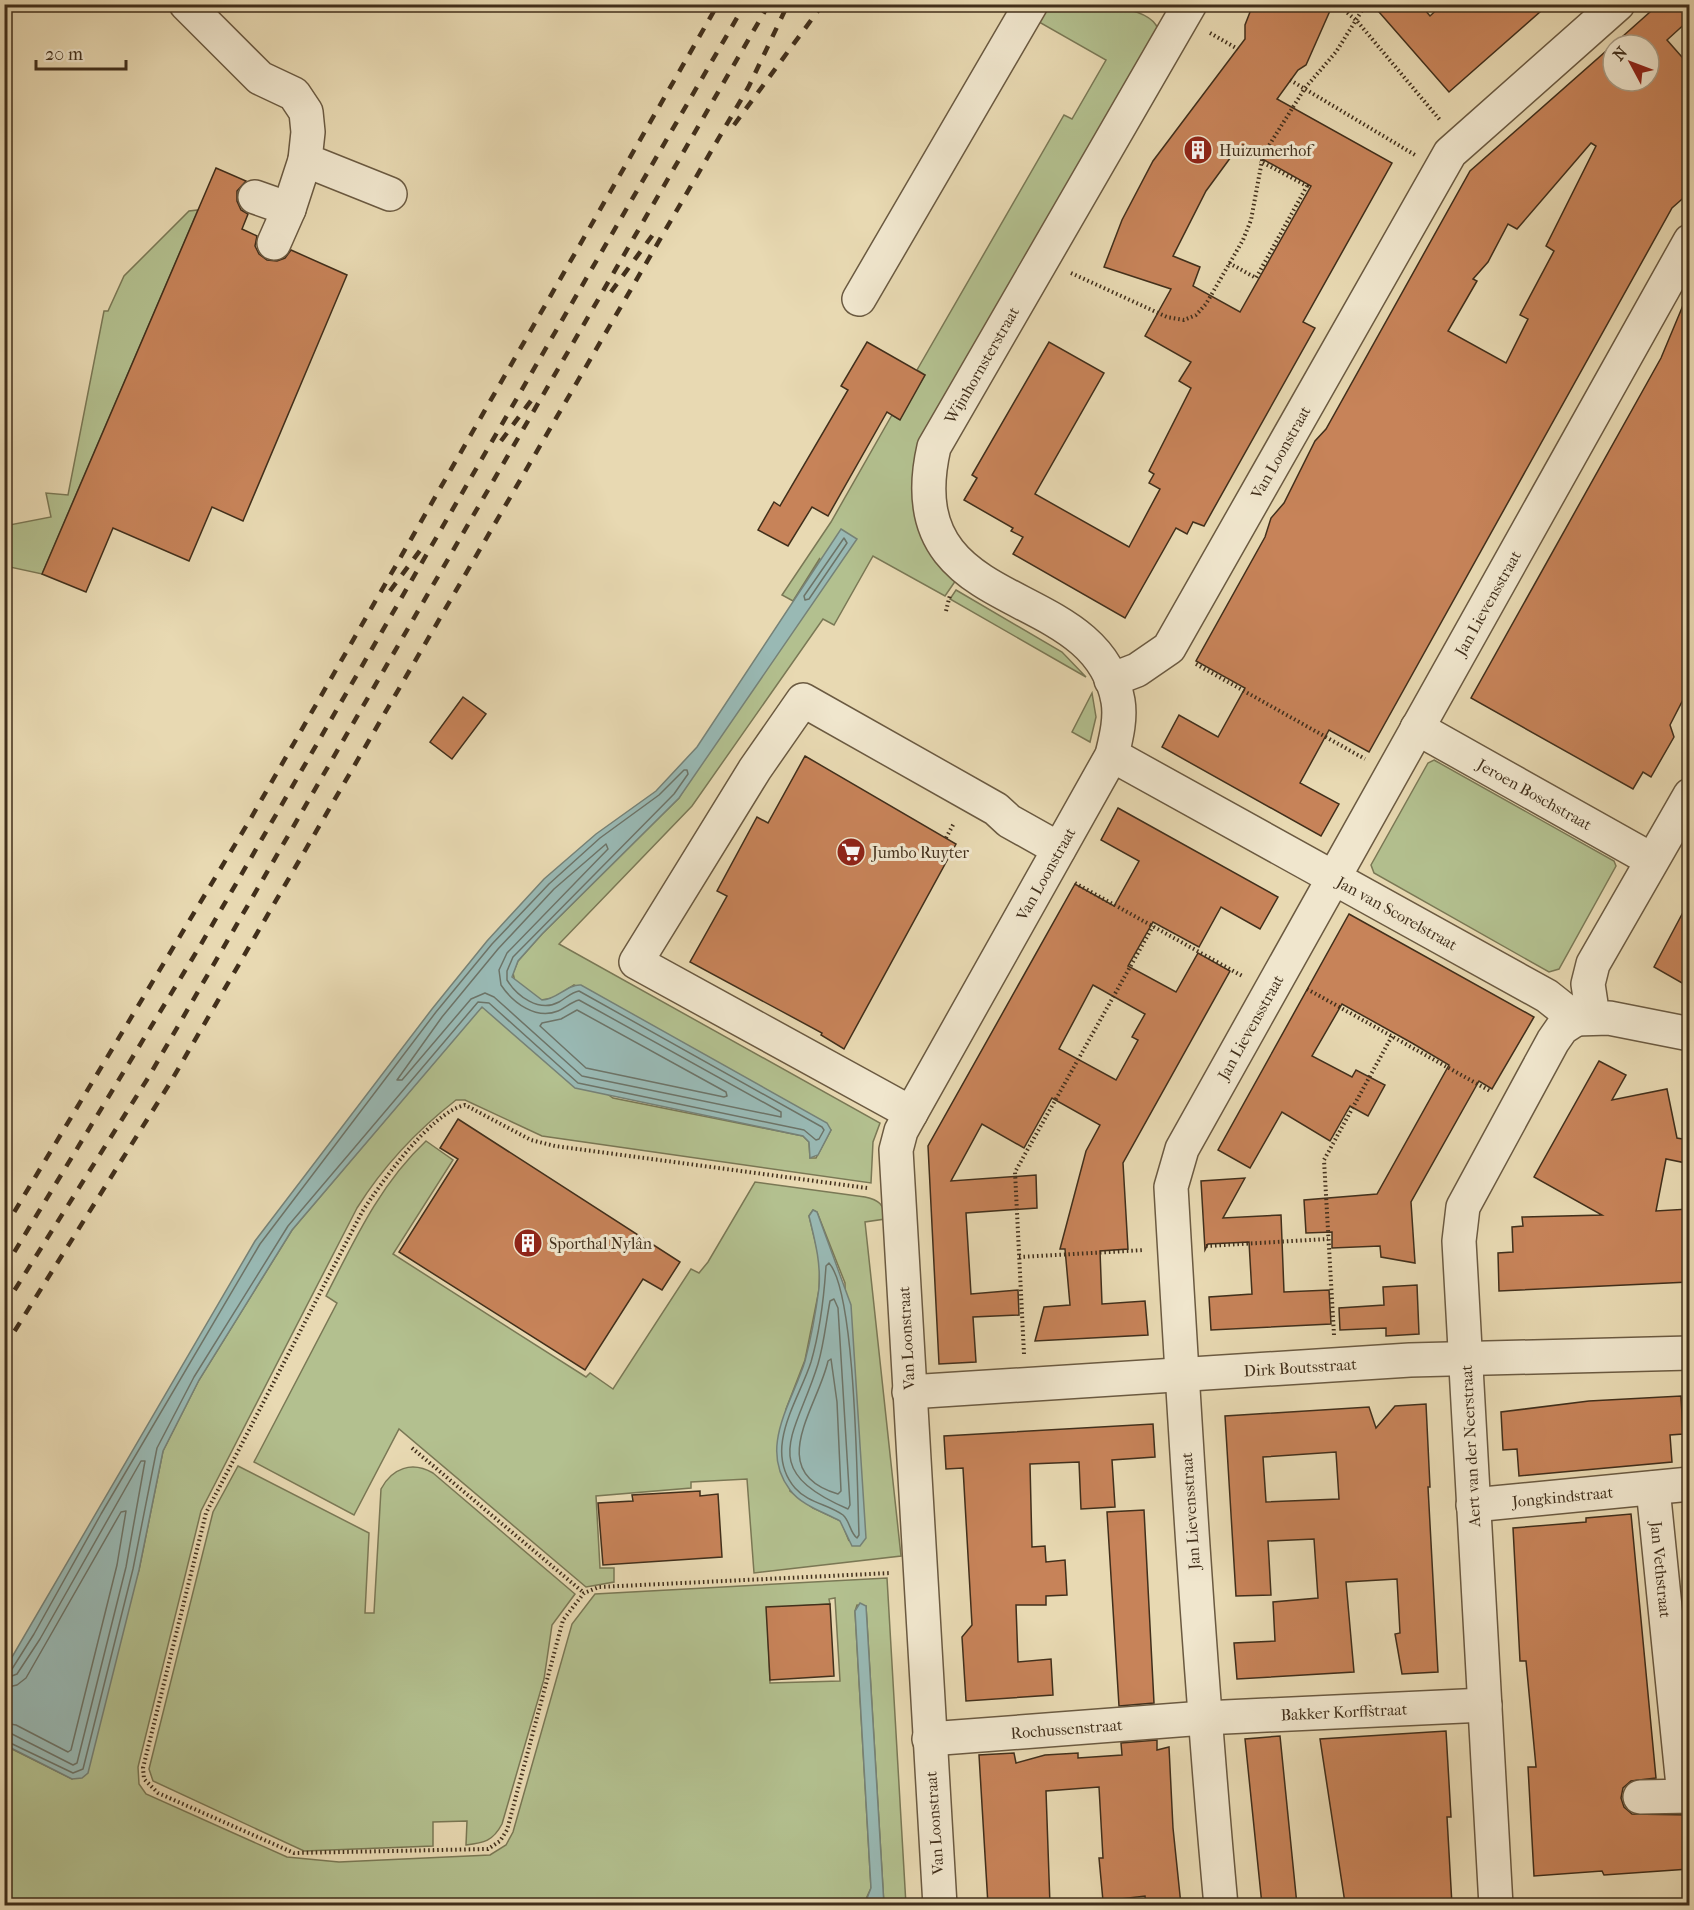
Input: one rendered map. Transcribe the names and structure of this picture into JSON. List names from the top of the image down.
{
  "streets": {
    "street": [
      "Wijnhornsterstraat",
      "Van Loonstraat",
      "Jan Lievensstraat",
      "Jeroen Boschstraat",
      "Jan van Scorelstraat",
      "Dirk Boutsstraat",
      "Aert van der Neerstraat",
      "Jongkindstraat",
      "Jan Vethstraat",
      "Bakker Korffstraat",
      "Rochussenstraat"
    ]
  },
  "crossings": [
    ["Wijnhornsterstraat", "Van Loonstraat"],
    ["Van Loonstraat", "Jan van Scorelstraat"],
    ["Van Loonstraat", "Dirk Boutsstraat"],
    ["Van Loonstraat", "Rochussenstraat"],
    ["Jan Lievensstraat", "Jeroen Boschstraat"],
    ["Jan Lievensstraat", "Jan van Scorelstraat"],
    ["Jan Lievensstraat", "Dirk Boutsstraat"],
    ["Jan Lievensstraat", "Bakker Korffstraat"],
    ["Jan Lievensstraat", "Rochussenstraat"],
    ["Jan van Scorelstraat", "Aert van der Neerstraat"],
    ["Dirk Boutsstraat", "Aert van der Neerstraat"],
    ["Aert van der Neerstraat", "Jongkindstraat"],
    ["Aert van der Neerstraat", "Bakker Korffstraat"],
    ["Jongkindstraat", "Jan Vethstraat"],
    ["Bakker Korffstraat", "Rochussenstraat"]
  ],
  "places": {
    "building": ["Huizumerhof", "Sporthal Nylân"],
    "supermarket": ["Jumbo Ruyter"]
  },
  "scale_bar": "20 m",
  "north": "top left"
}
